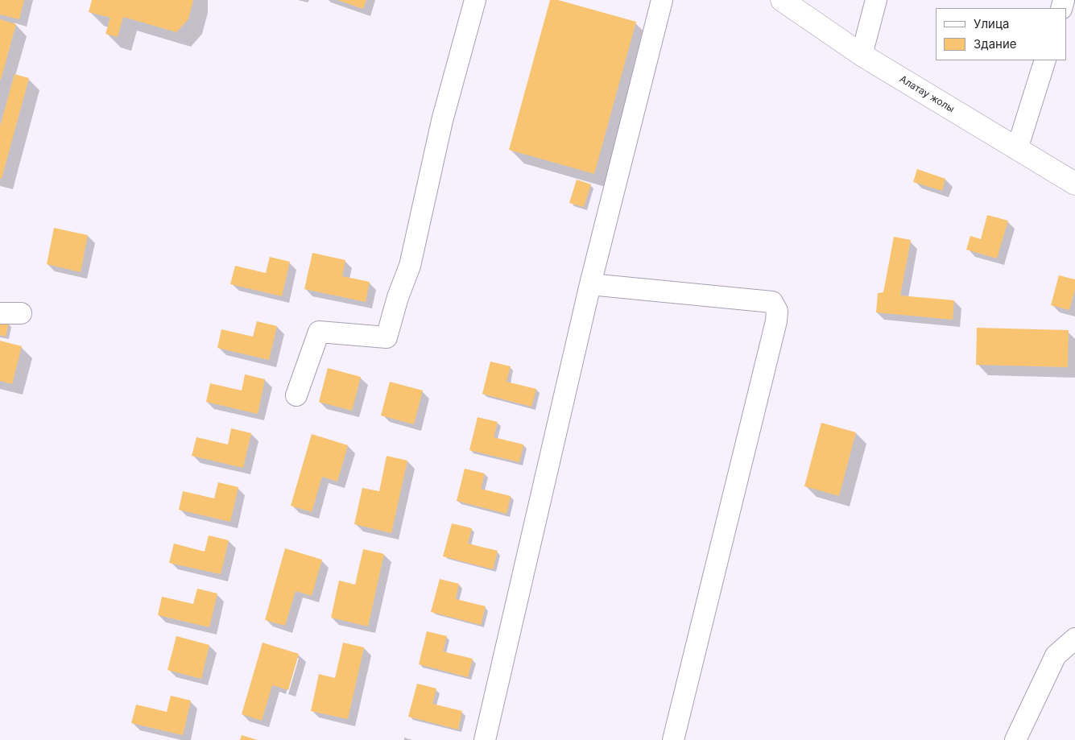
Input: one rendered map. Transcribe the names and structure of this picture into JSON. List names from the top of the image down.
{
  "streets": {
    "main road": ["Алатау жолы"]
  },
  "legend": ["Улица", "Здание"]
}
